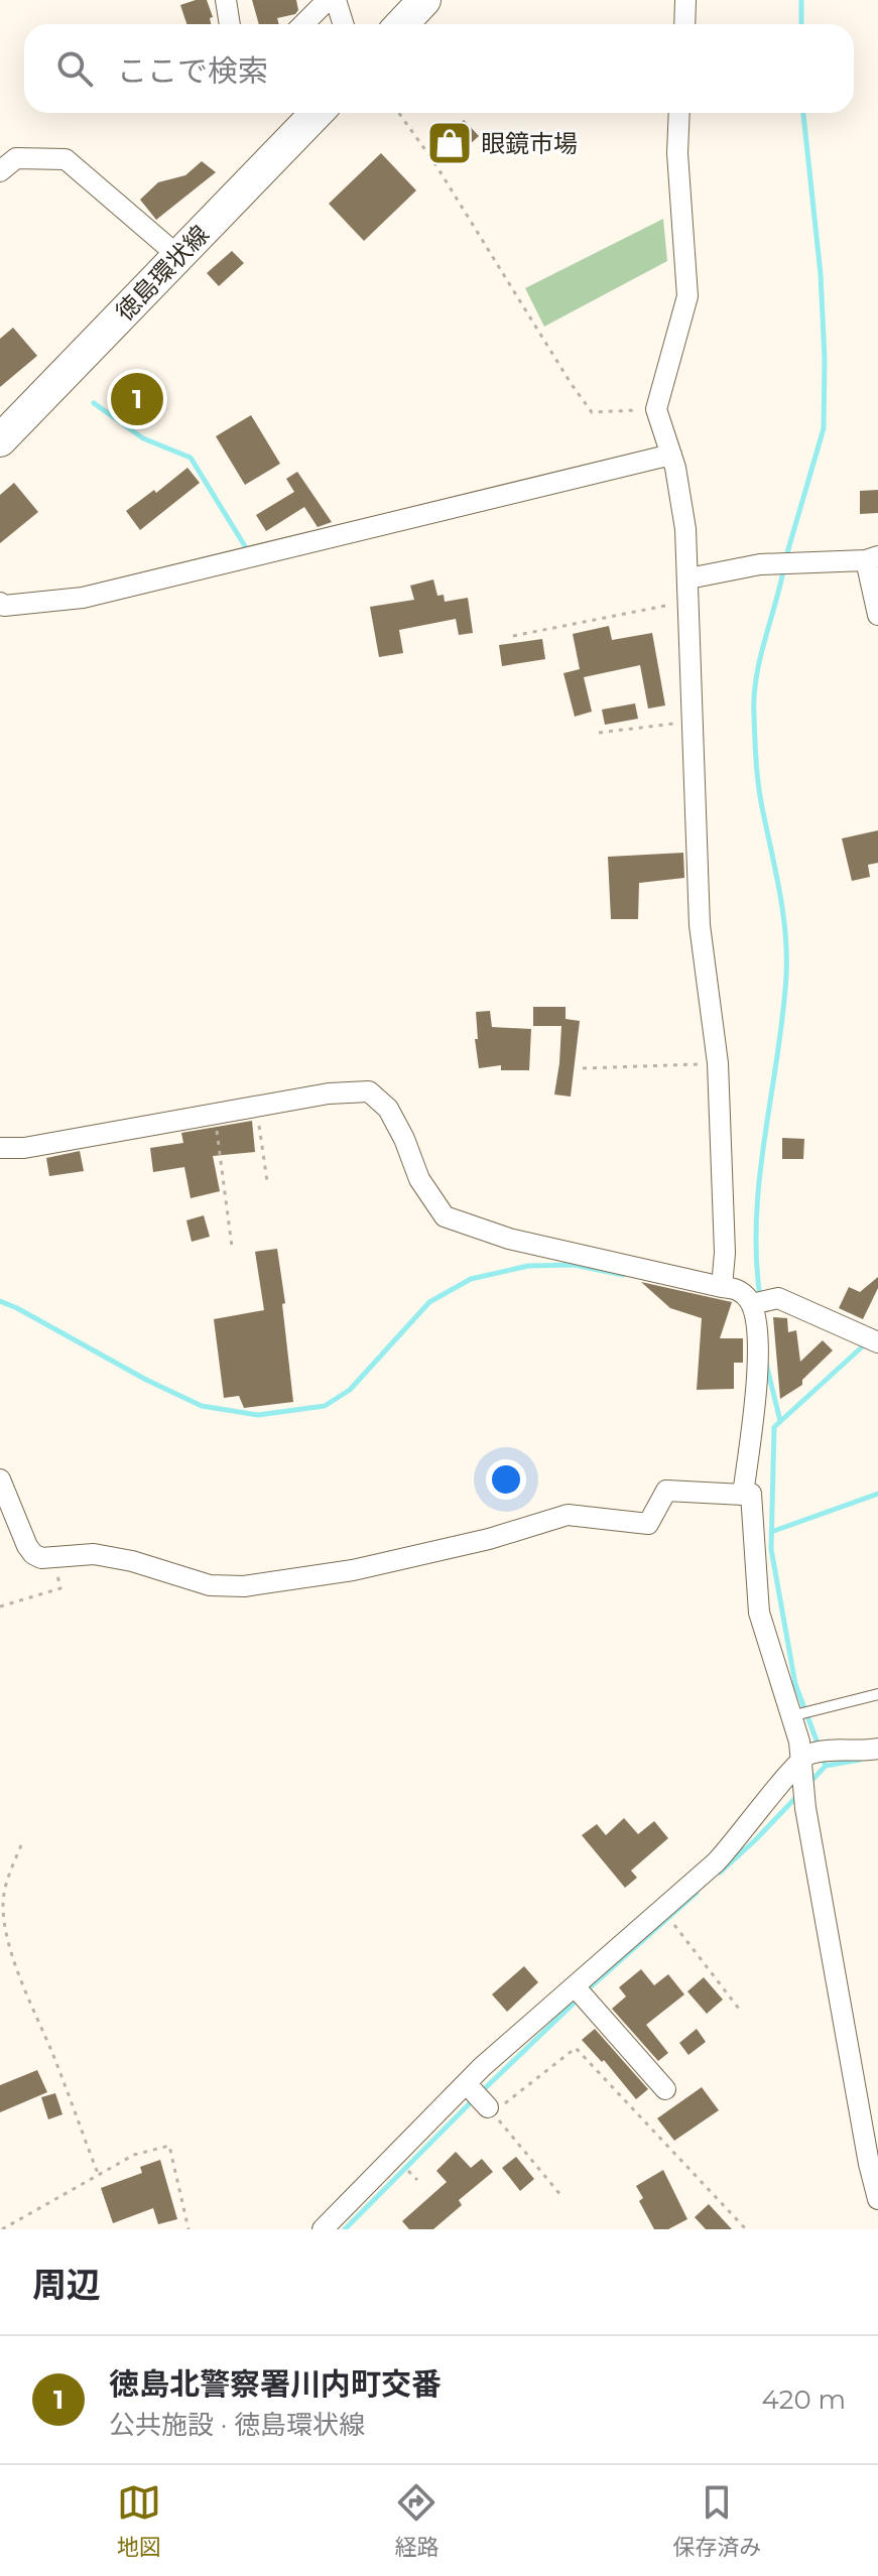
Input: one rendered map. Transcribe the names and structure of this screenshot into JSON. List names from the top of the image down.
{
  "streets": {
    "main road": ["徳島環状線"]
  },
  "places": {
    "shop": ["眼鏡市場"]
  },
  "page": {
    "search": "ここで検索",
    "pins": "1",
    "heading": "周辺",
    "list": [
      {
        "mark": "1",
        "name": "徳島北警察署川内町交番",
        "note": "公共施設 · 徳島環状線",
        "value": "420 m"
      }
    ],
    "nav": ["地図", "経路", "保存済み"]
  }
}
